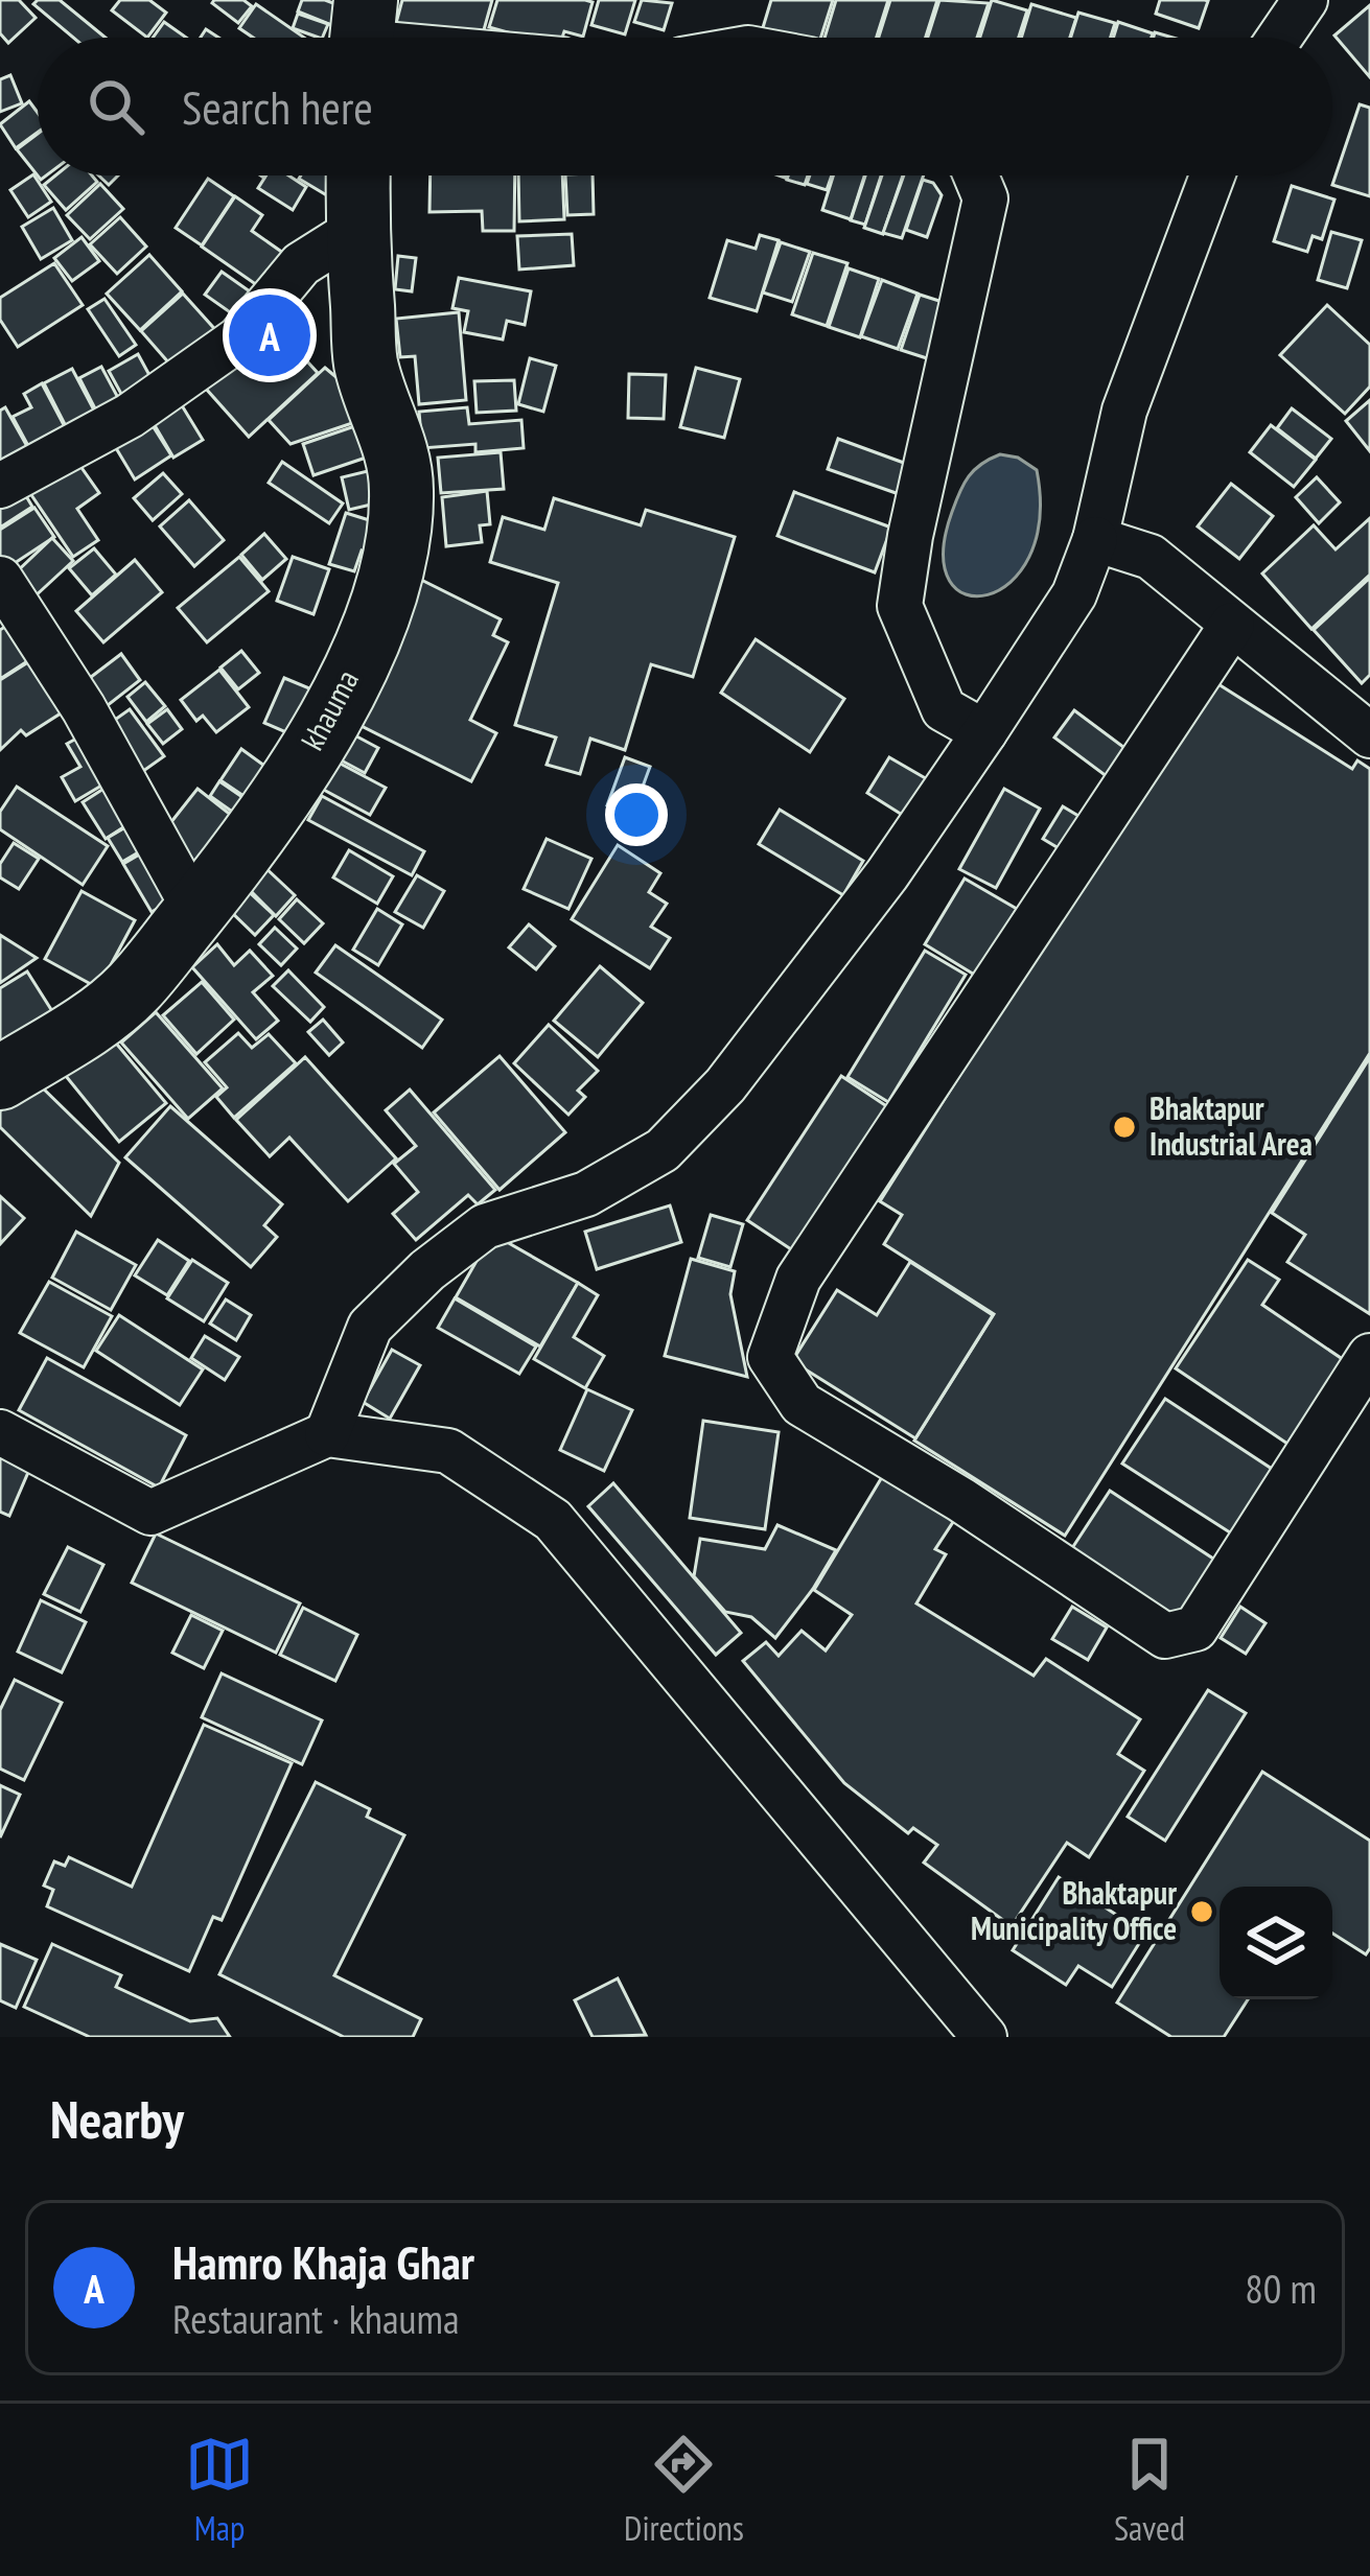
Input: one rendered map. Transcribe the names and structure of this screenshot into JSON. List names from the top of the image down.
{
  "streets": {
    "street": ["khauma"]
  },
  "places": ["Bhaktapur Industrial Area", "Bhaktapur Municipality Office"],
  "page": {
    "search": "Search here",
    "pins": "A",
    "heading": "Nearby",
    "list": [
      {
        "mark": "A",
        "name": "Hamro Khaja Ghar",
        "note": "Restaurant · khauma",
        "value": "80 m"
      }
    ],
    "nav": ["Map", "Directions", "Saved"]
  }
}
